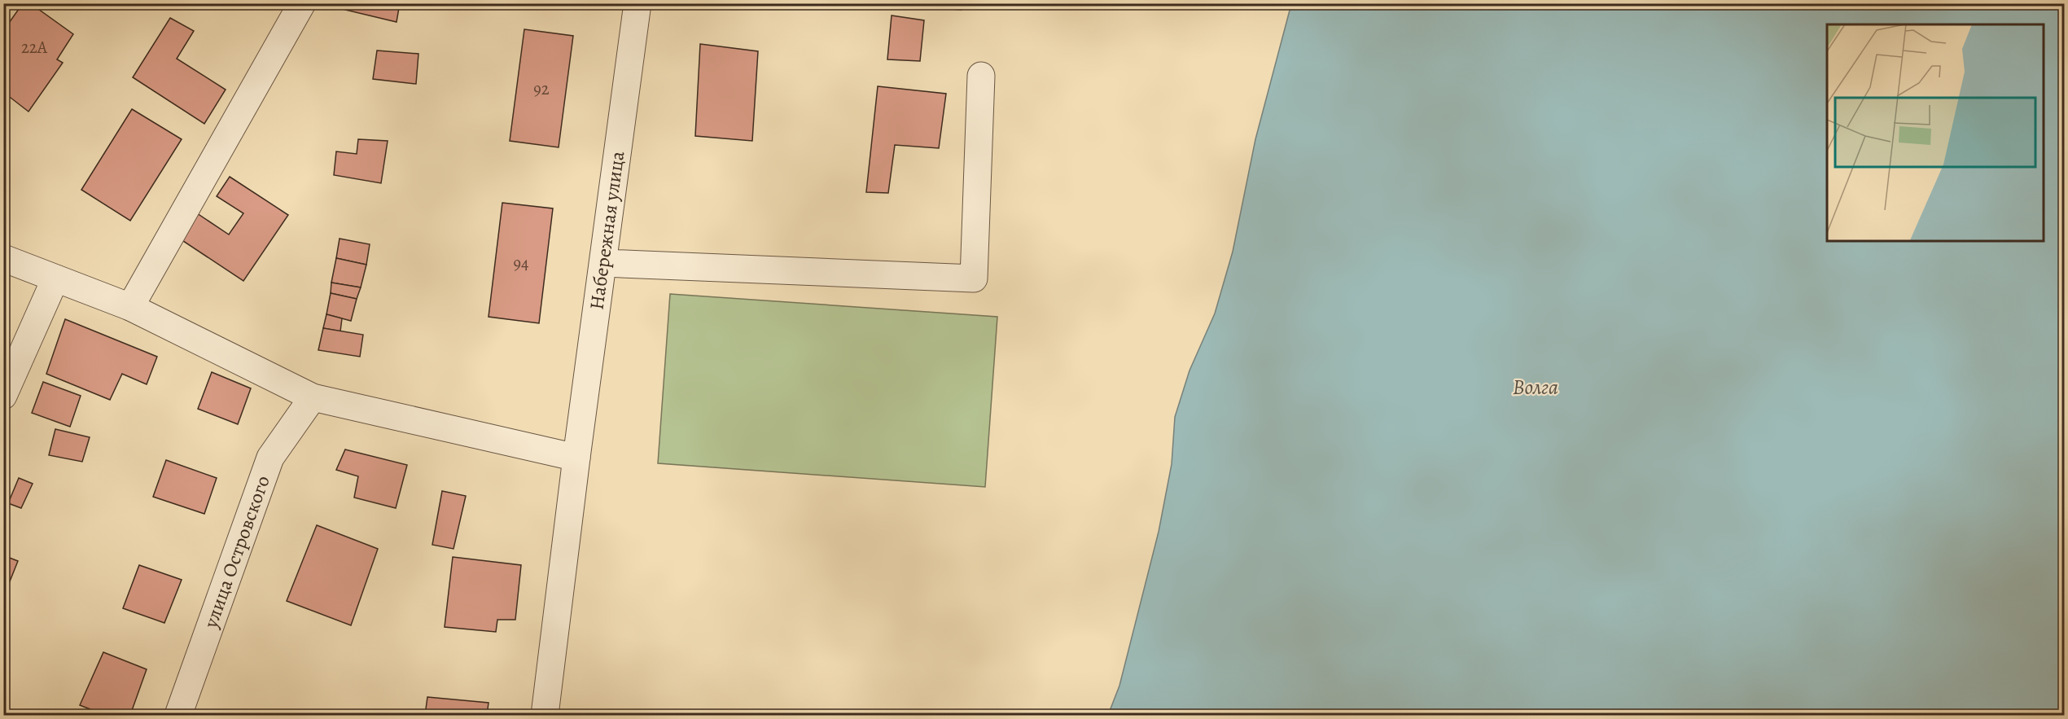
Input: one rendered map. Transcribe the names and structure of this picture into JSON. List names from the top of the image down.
{
  "streets": {
    "street": ["Набережная улица", "улица Островского"]
  },
  "water": ["Волга"],
  "house_numbers": ["22А", "92", "94"]
}
